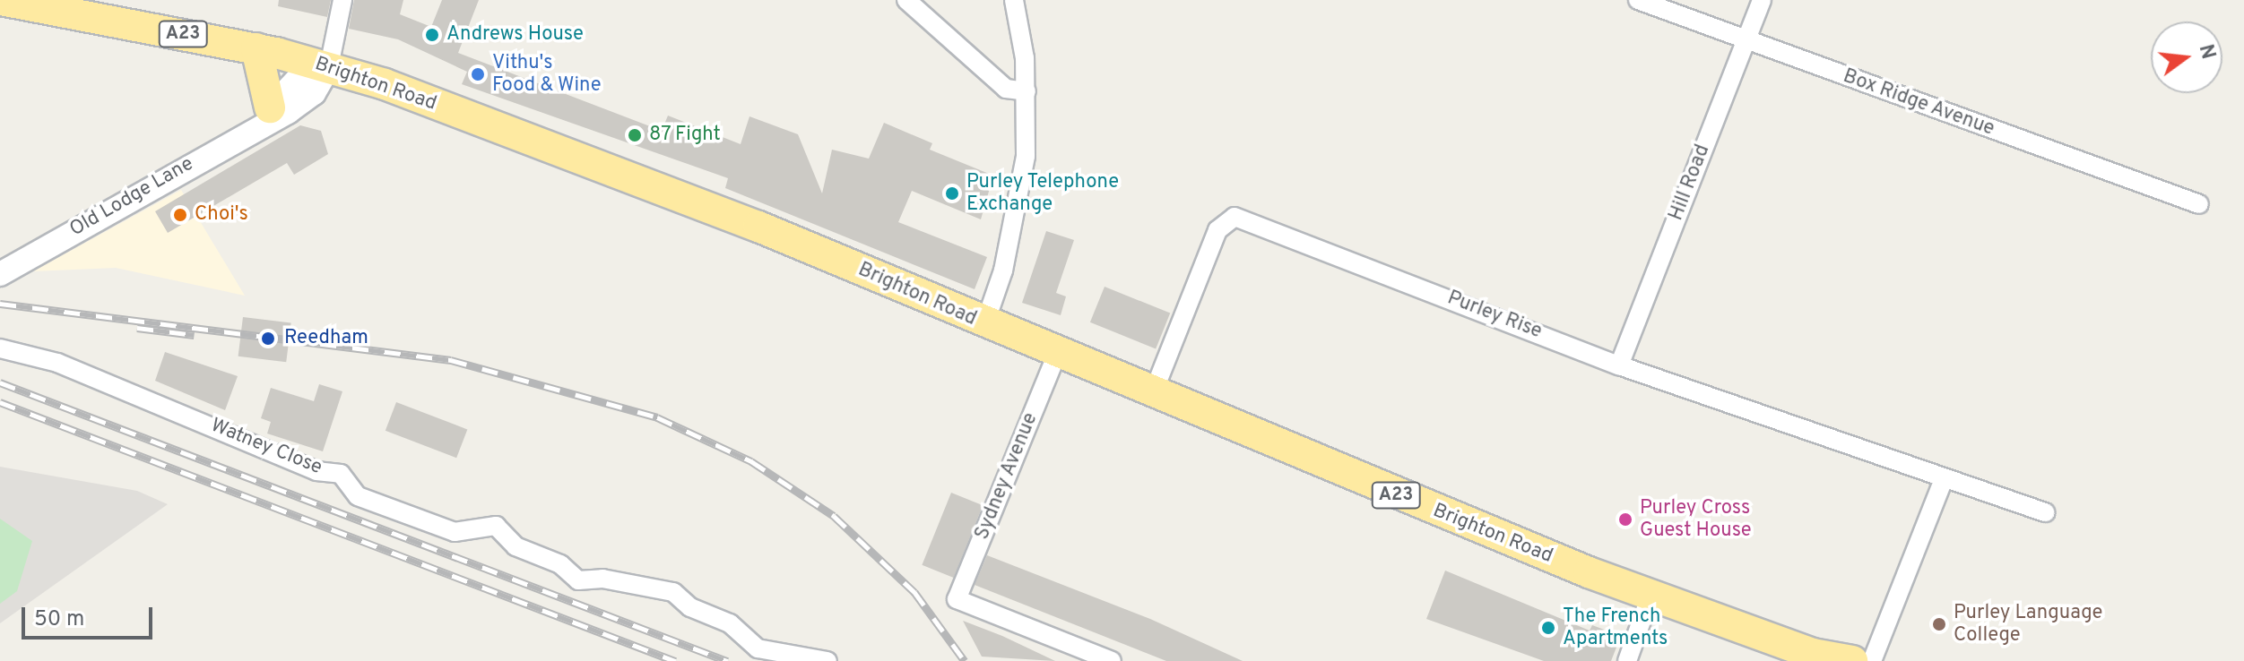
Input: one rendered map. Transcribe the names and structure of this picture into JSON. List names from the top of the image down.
{
  "streets": {
    "highway": ["A23", "Brighton Road"],
    "street": [
      "Box Ridge Avenue",
      "Hill Road",
      "Old Lodge Lane",
      "Purley Rise",
      "Watney Close",
      "Sydney Avenue"
    ]
  },
  "crossings": [
    ["Brighton Road", "Old Lodge Lane"],
    ["Brighton Road", "Purley Rise"],
    ["Brighton Road", "Sydney Avenue"],
    ["Box Ridge Avenue", "Hill Road"],
    ["Hill Road", "Purley Rise"]
  ],
  "places": [
    "Andrews House",
    "Vithu's Food & Wine",
    "87 Fight",
    "Purley Telephone Exchange",
    "Choi's",
    "Reedham",
    "Purley Cross Guest House",
    "Purley Language College",
    "The French Apartments"
  ],
  "scale_bar": "50 m",
  "north": "right"
}
